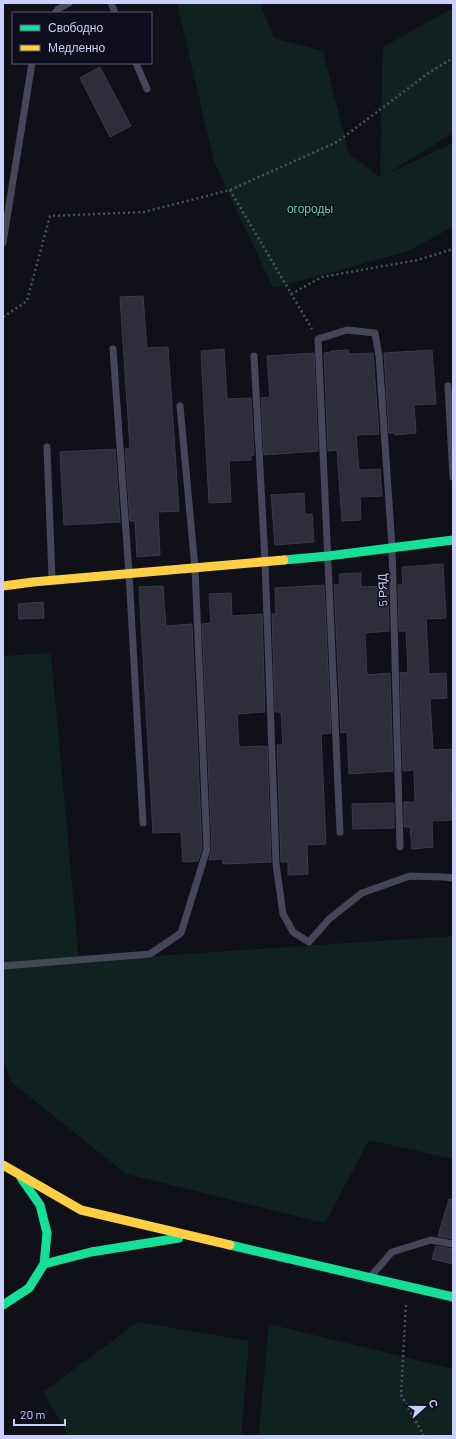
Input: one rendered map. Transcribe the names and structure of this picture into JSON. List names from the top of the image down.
{
  "streets": {
    "lane": ["5 РЯД"]
  },
  "parks": ["огороды"],
  "legend": ["Свободно", "Медленно"],
  "scale_bar": "20 m",
  "north": "right"
}
